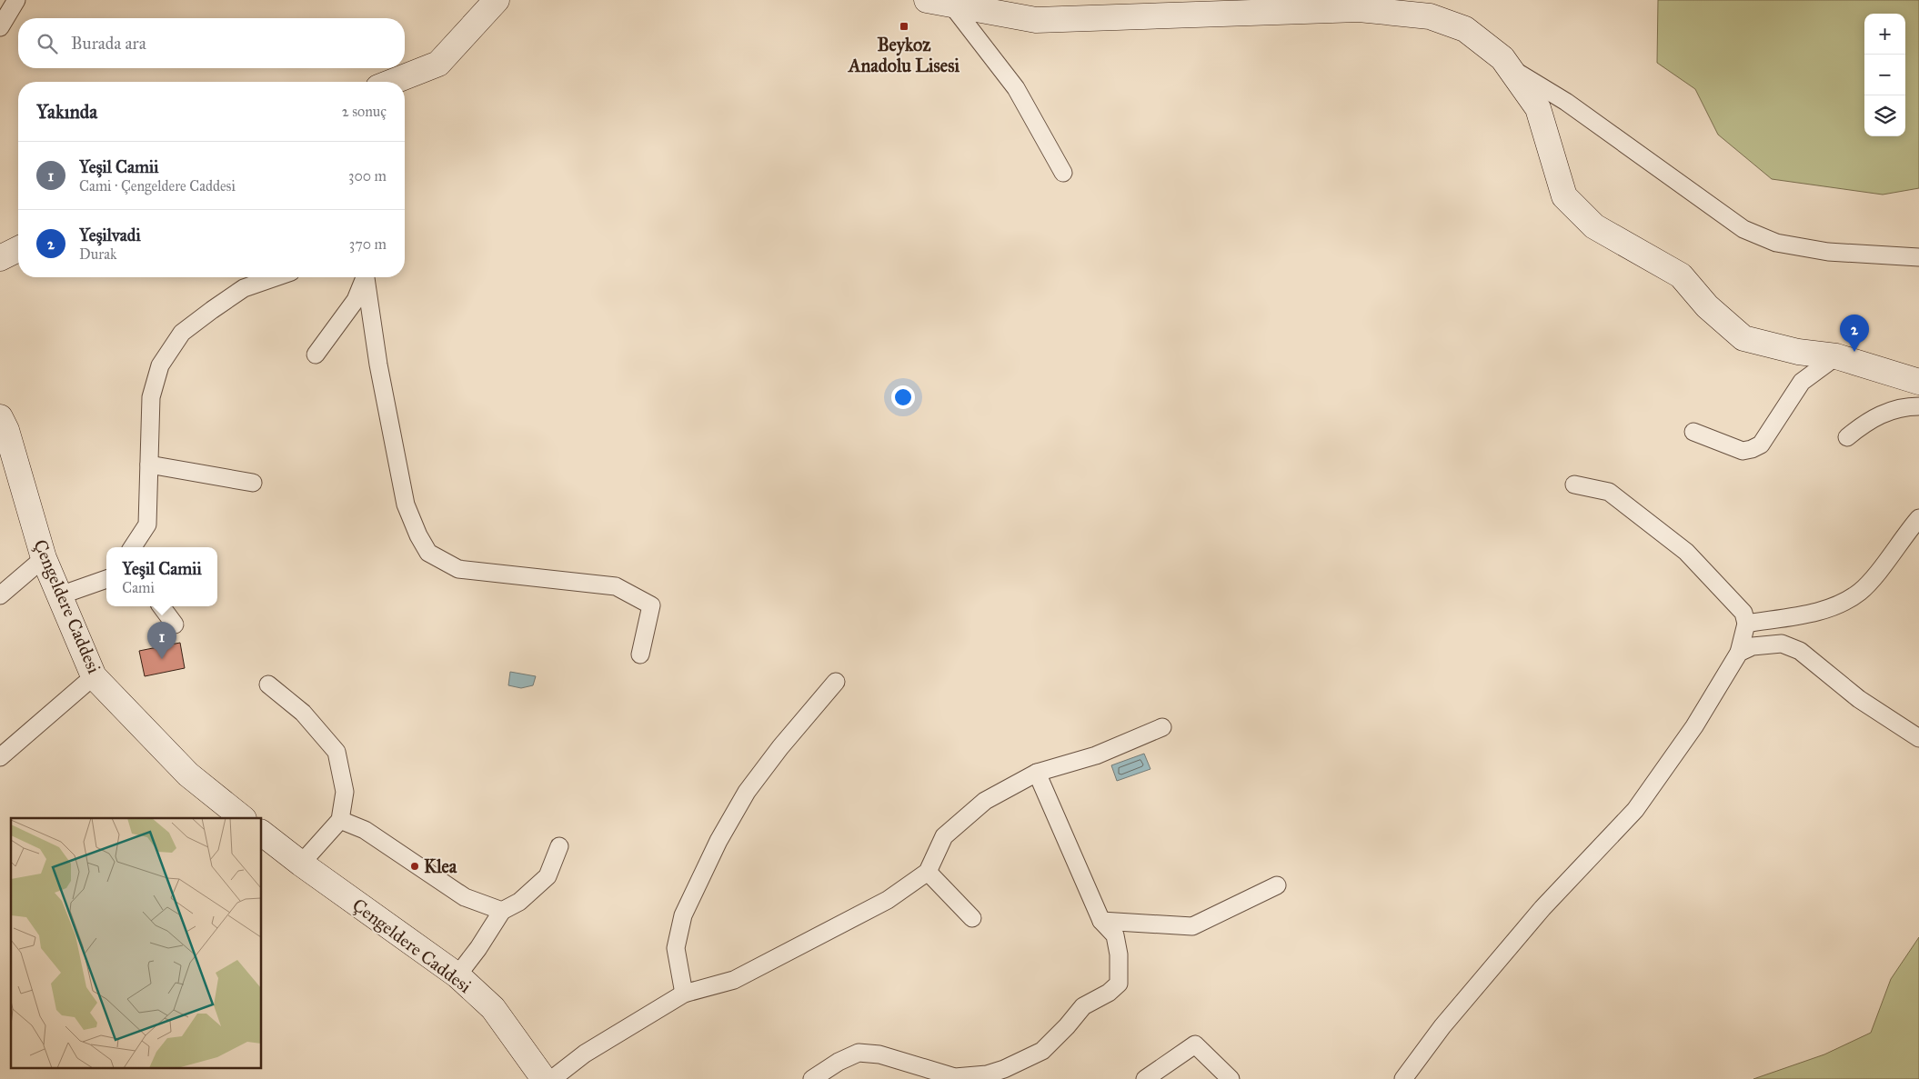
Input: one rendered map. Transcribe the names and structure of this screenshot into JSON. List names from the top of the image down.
{
  "streets": {
    "street": ["Çengeldere Caddesi"]
  },
  "places": {
    "transit": ["Beykoz Anadolu Lisesi"],
    "other": ["Klea"]
  },
  "page": {
    "map_buttons": ["+", "−"],
    "search": "Burada ara",
    "heading": ["Yakında", "2 sonuç"],
    "list": [
      {
        "mark": "1",
        "name": "Yeşil Camii",
        "note": "Cami · Çengeldere Caddesi",
        "value": "300 m"
      },
      {
        "mark": "2",
        "name": "Yeşilvadi",
        "note": "Durak",
        "value": "370 m"
      }
    ],
    "pins": ["2", "1"],
    "popup": ["Yeşil Camii", "Cami"]
  }
}
